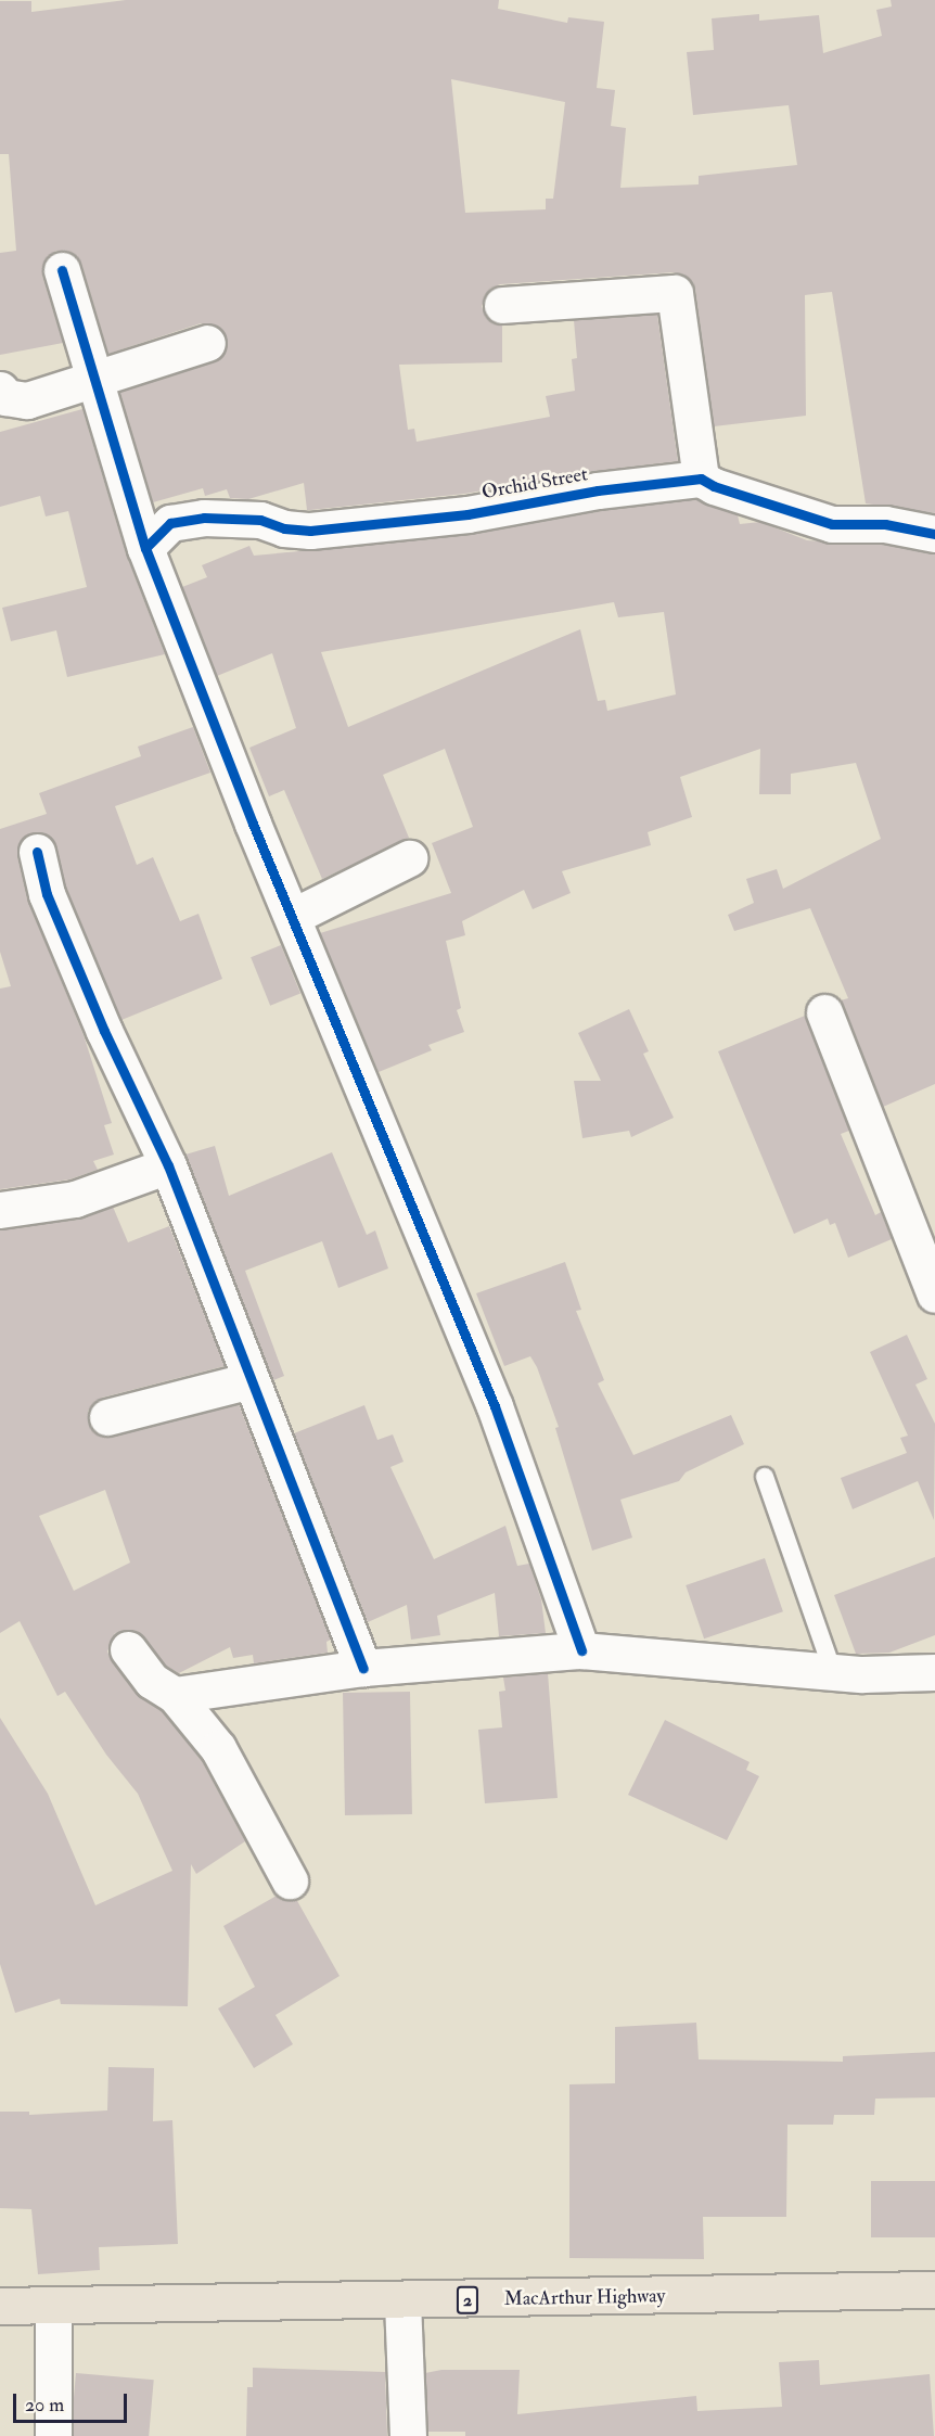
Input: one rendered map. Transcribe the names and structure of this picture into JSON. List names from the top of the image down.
{
  "streets": {
    "highway": ["MacArthur Highway", "2"],
    "street": ["Orchid Street"]
  },
  "scale_bar": "20 m"
}
